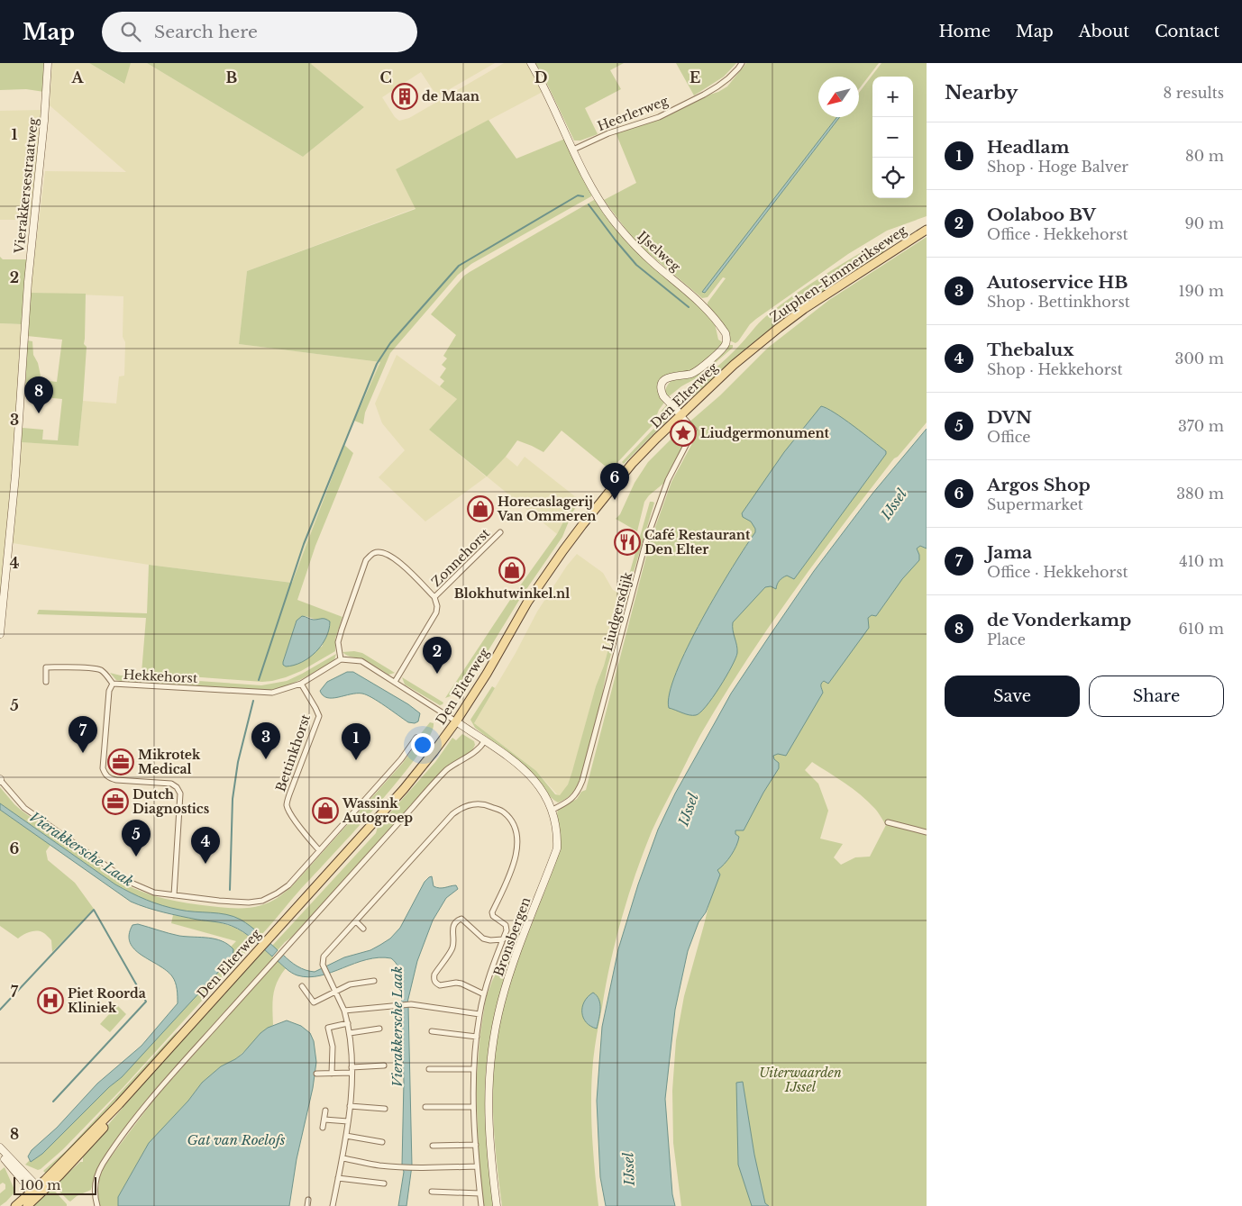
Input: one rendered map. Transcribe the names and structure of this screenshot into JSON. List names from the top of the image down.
{
  "streets": {
    "main road": ["Zutphen-Emmerikseweg", "Den Elterweg"],
    "street": [
      "Heerlerweg",
      "Vierakkersestraatweg",
      "IJselweg",
      "Zonnehorst",
      "Liudgersdijk",
      "Hekkehorst",
      "Bettinkhorst",
      "Bronsbergen"
    ]
  },
  "crossings": [
    ["Heerlerweg", "IJselweg"],
    ["IJselweg", "Den Elterweg"],
    ["IJselweg", "Liudgersdijk"],
    ["Zutphen-Emmerikseweg", "Den Elterweg"],
    ["Den Elterweg", "Liudgersdijk"],
    ["Den Elterweg", "Bronsbergen"],
    ["Zonnehorst", "Hekkehorst"],
    ["Liudgersdijk", "Bronsbergen"],
    ["Hekkehorst", "Bettinkhorst"]
  ],
  "water": ["IJssel", "Vierakkersche Laak", "Gat van Roelofs"],
  "parks": ["Uiterwaarden IJssel"],
  "places": {
    "building": ["de Maan"],
    "place": ["Liudgermonument"],
    "shop": ["Horecaslagerij Van Ommeren", "Blokhutwinkel.nl", "Wassink Autogroep"],
    "restaurant": ["Café Restaurant Den Elter"],
    "office": ["Mikrotek Medical", "Dutch Diagnostics"],
    "hospital": ["Piet Roorda Kliniek"]
  },
  "scale_bar": "100 m",
  "north": "bottom left",
  "page": {
    "header": "Map",
    "search": "Search here",
    "nav": [
      "Home",
      "Map",
      "About",
      "Contact"
    ],
    "heading": ["Nearby", "8 results"],
    "map_buttons": ["+", "−"],
    "list": [
      {
        "mark": "1",
        "name": "Headlam",
        "note": "Shop · Hoge Balver",
        "value": "80 m"
      },
      {
        "mark": "2",
        "name": "Oolaboo BV",
        "note": "Office · Hekkehorst",
        "value": "90 m"
      },
      {
        "mark": "3",
        "name": "Autoservice HB",
        "note": "Shop · Bettinkhorst",
        "value": "190 m"
      },
      {
        "mark": "4",
        "name": "Thebalux",
        "note": "Shop · Hekkehorst",
        "value": "300 m"
      },
      {
        "mark": "5",
        "name": "DVN",
        "note": "Office",
        "value": "370 m"
      },
      {
        "mark": "6",
        "name": "Argos Shop",
        "note": "Supermarket",
        "value": "380 m"
      },
      {
        "mark": "7",
        "name": "Jama",
        "note": "Office · Hekkehorst",
        "value": "410 m"
      },
      {
        "mark": "8",
        "name": "de Vonderkamp",
        "note": "Place",
        "value": "610 m"
      }
    ],
    "pins": [
      "8",
      "6",
      "2",
      "7",
      "3",
      "1",
      "5",
      "4"
    ],
    "buttons": ["Save", "Share"],
    "scale": "100 m"
  },
  "grid": {
    "columns": [
      "A",
      "B",
      "C",
      "D",
      "E"
    ],
    "rows": [
      "1",
      "2",
      "3",
      "4",
      "5",
      "6",
      "7",
      "8"
    ]
  }
}
